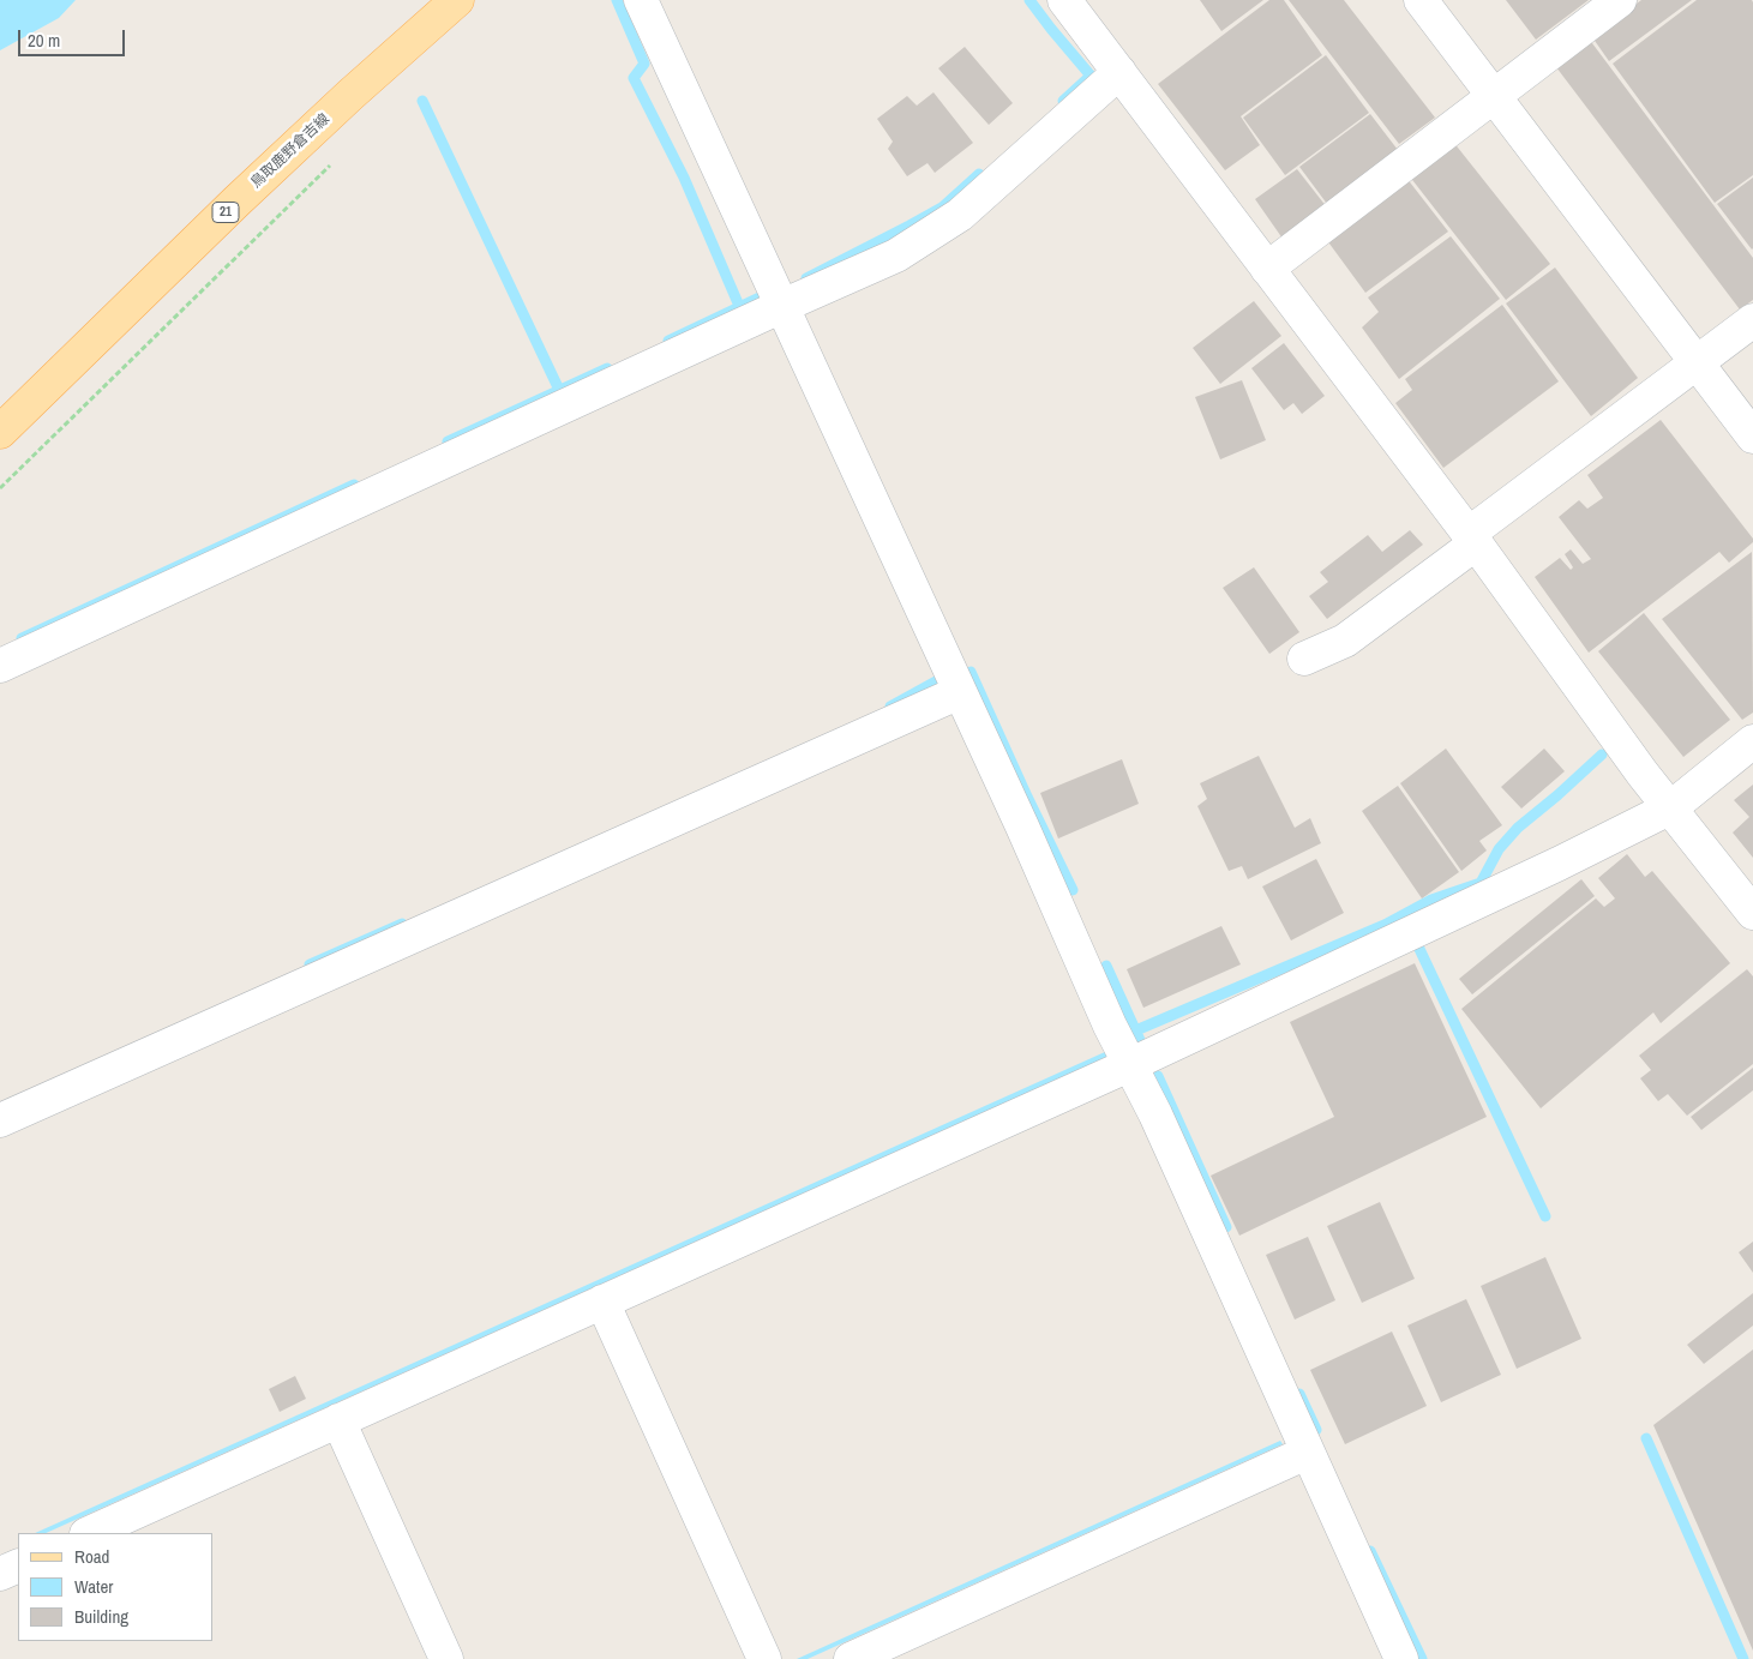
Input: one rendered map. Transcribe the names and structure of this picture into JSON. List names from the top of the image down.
{
  "streets": {
    "main road": ["鳥取鹿野倉吉線", "21"]
  },
  "legend": ["Road", "Water", "Building"],
  "scale_bar": "20 m"
}
